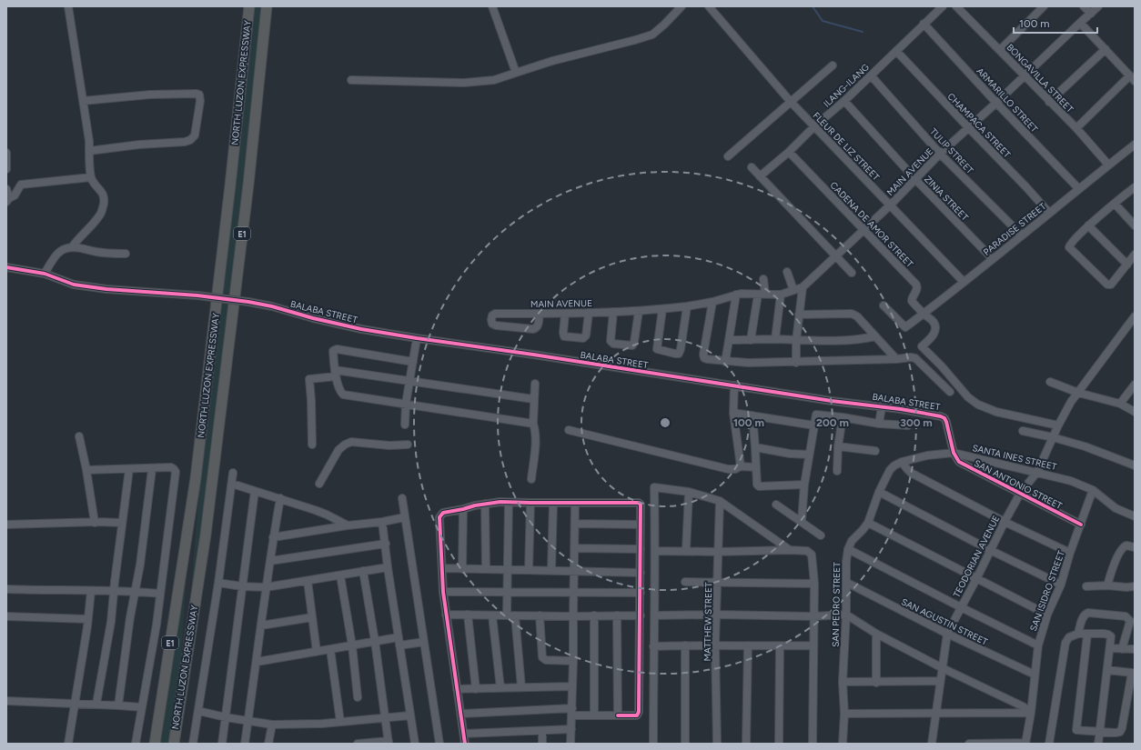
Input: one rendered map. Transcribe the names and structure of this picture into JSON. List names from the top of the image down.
{
  "streets": {
    "highway": ["NORTH LUZON EXPRESSWAY", "E1"],
    "street": [
      "BONGAVILLA STREET",
      "ILANG-ILANG",
      "ARMARILLO STREET",
      "CHAMPACA STREET",
      "FLEUR DE LIZ STREET",
      "TULIP STREET",
      "MAIN AVENUE",
      "ZINIA STREET",
      "CADENA DE AMOR STREET",
      "PARADISE STREET",
      "BALABA STREET",
      "SANTA INES STREET",
      "SAN ANTONIO STREET",
      "TEODORIAN AVENUE",
      "SAN ISIDRO STREET",
      "SAN PEDRO STREET",
      "MATTHEW STREET",
      "SAN AGUSTIN STREET"
    ]
  },
  "crossings": [
    ["BONGAVILLA STREET", "MAIN AVENUE"],
    ["BONGAVILLA STREET", "PARADISE STREET"],
    ["ILANG-ILANG", "ARMARILLO STREET"],
    ["ILANG-ILANG", "CHAMPACA STREET"],
    ["ILANG-ILANG", "FLEUR DE LIZ STREET"],
    ["ILANG-ILANG", "TULIP STREET"],
    ["ILANG-ILANG", "ZINIA STREET"],
    ["ILANG-ILANG", "CADENA DE AMOR STREET"],
    ["ARMARILLO STREET", "MAIN AVENUE"],
    ["ARMARILLO STREET", "PARADISE STREET"],
    ["CHAMPACA STREET", "MAIN AVENUE"],
    ["CHAMPACA STREET", "PARADISE STREET"],
    ["FLEUR DE LIZ STREET", "MAIN AVENUE"],
    ["FLEUR DE LIZ STREET", "PARADISE STREET"],
    ["TULIP STREET", "MAIN AVENUE"],
    ["TULIP STREET", "PARADISE STREET"],
    ["MAIN AVENUE", "ZINIA STREET"],
    ["MAIN AVENUE", "CADENA DE AMOR STREET"],
    ["ZINIA STREET", "PARADISE STREET"],
    ["CADENA DE AMOR STREET", "PARADISE STREET"],
    ["BALABA STREET", "SANTA INES STREET"],
    ["BALABA STREET", "SAN ANTONIO STREET"],
    ["SANTA INES STREET", "SAN ANTONIO STREET"],
    ["SANTA INES STREET", "TEODORIAN AVENUE"],
    ["SANTA INES STREET", "SAN ISIDRO STREET"],
    ["SAN ANTONIO STREET", "TEODORIAN AVENUE"],
    ["SAN ANTONIO STREET", "SAN ISIDRO STREET"],
    ["TEODORIAN AVENUE", "SAN AGUSTIN STREET"],
    ["SAN ISIDRO STREET", "SAN AGUSTIN STREET"],
    ["SAN PEDRO STREET", "SAN AGUSTIN STREET"]
  ],
  "scale_bar": "100 m",
  "rings": ["100 m", "200 m", "300 m"]
}
